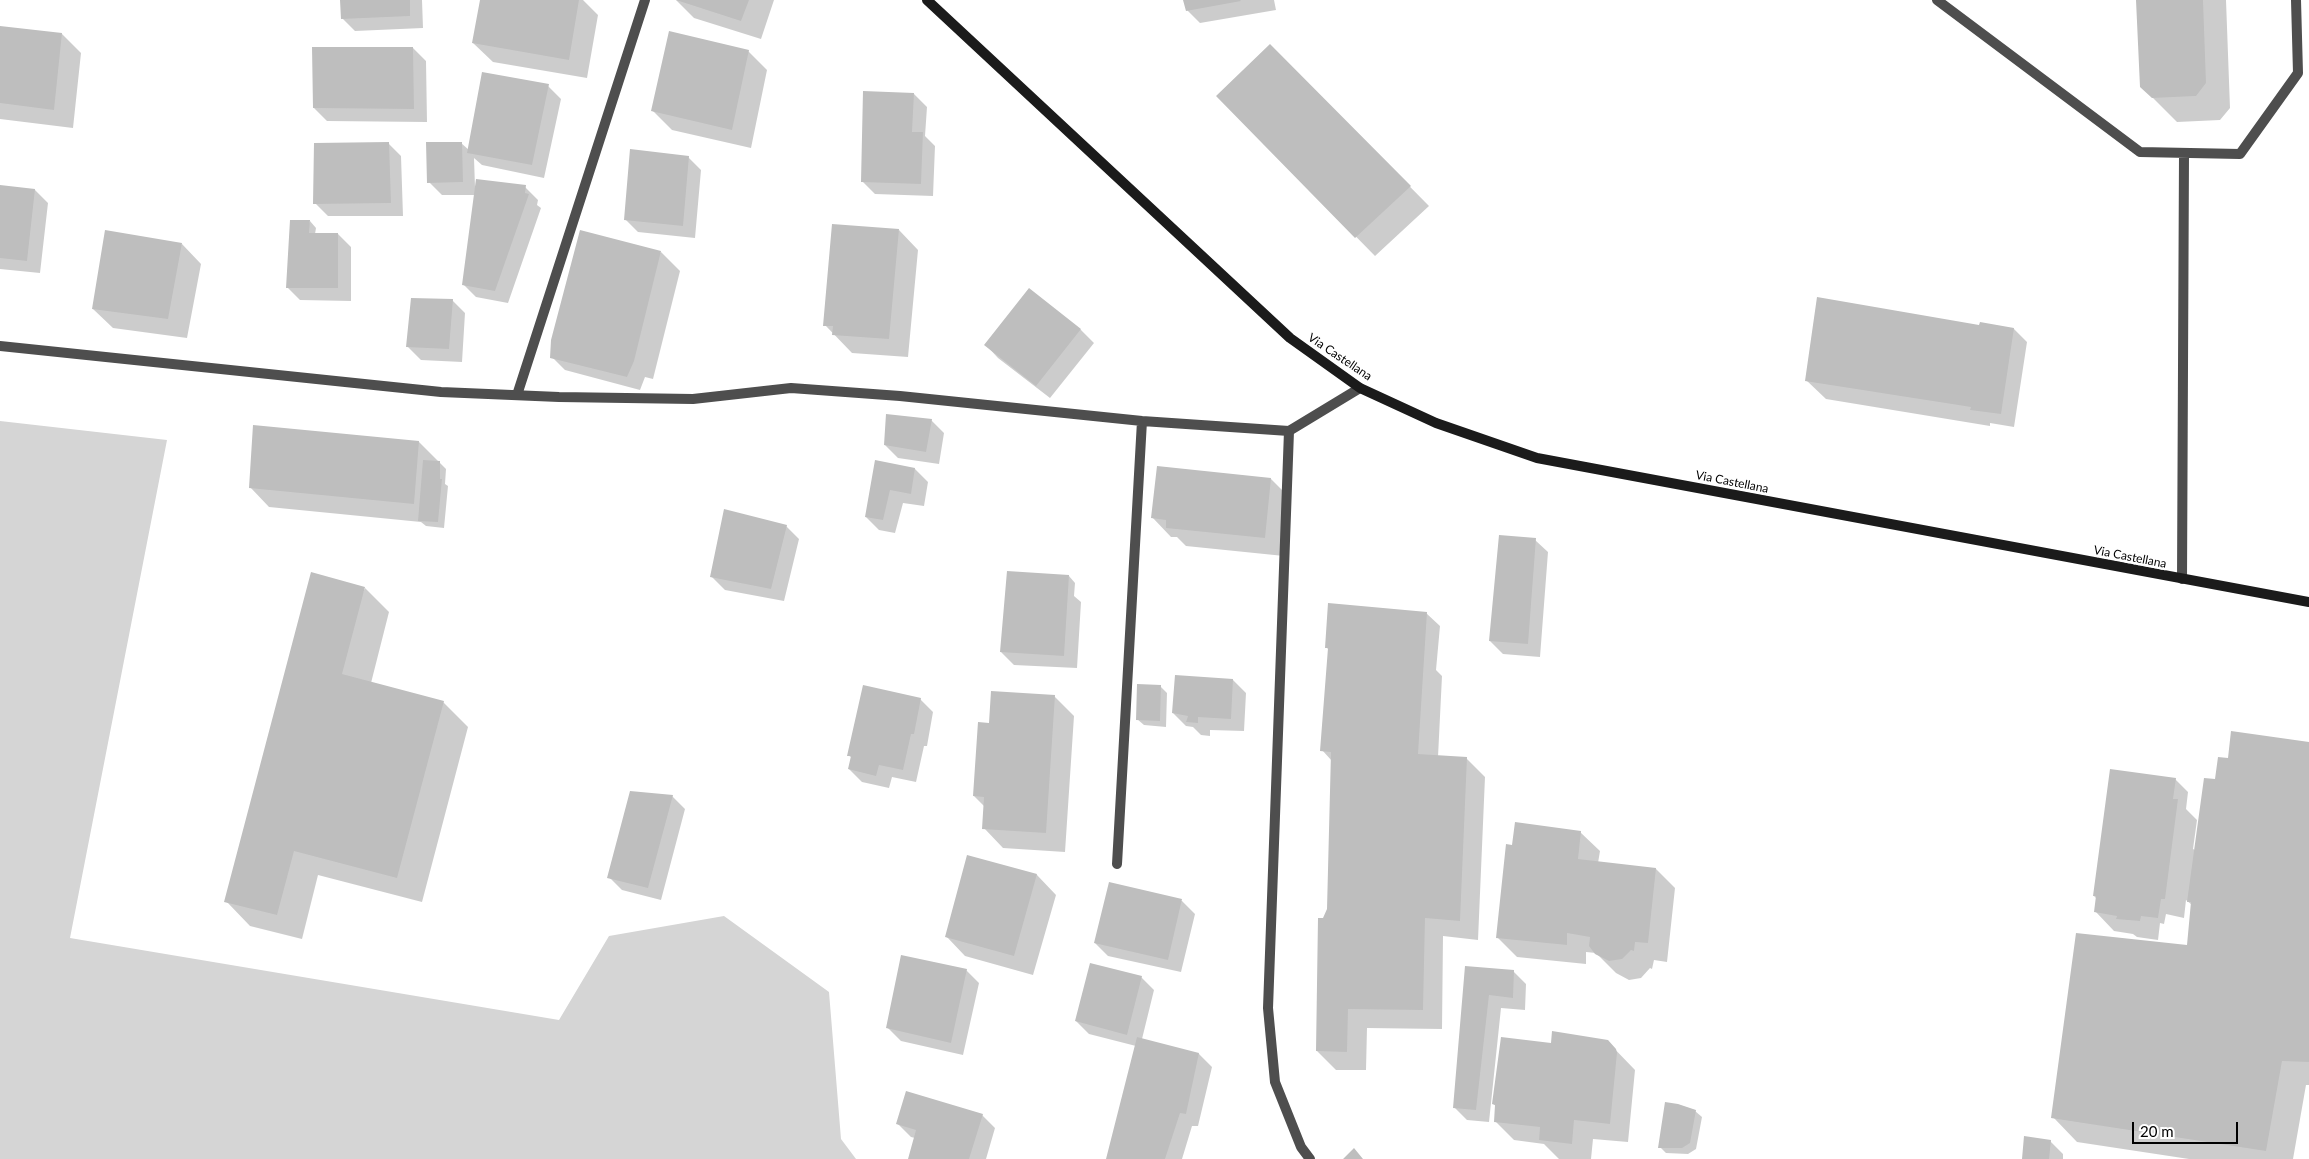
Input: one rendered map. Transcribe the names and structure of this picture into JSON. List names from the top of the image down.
{
  "streets": {
    "main road": ["Via Castellana"]
  },
  "scale_bar": "20 m"
}
